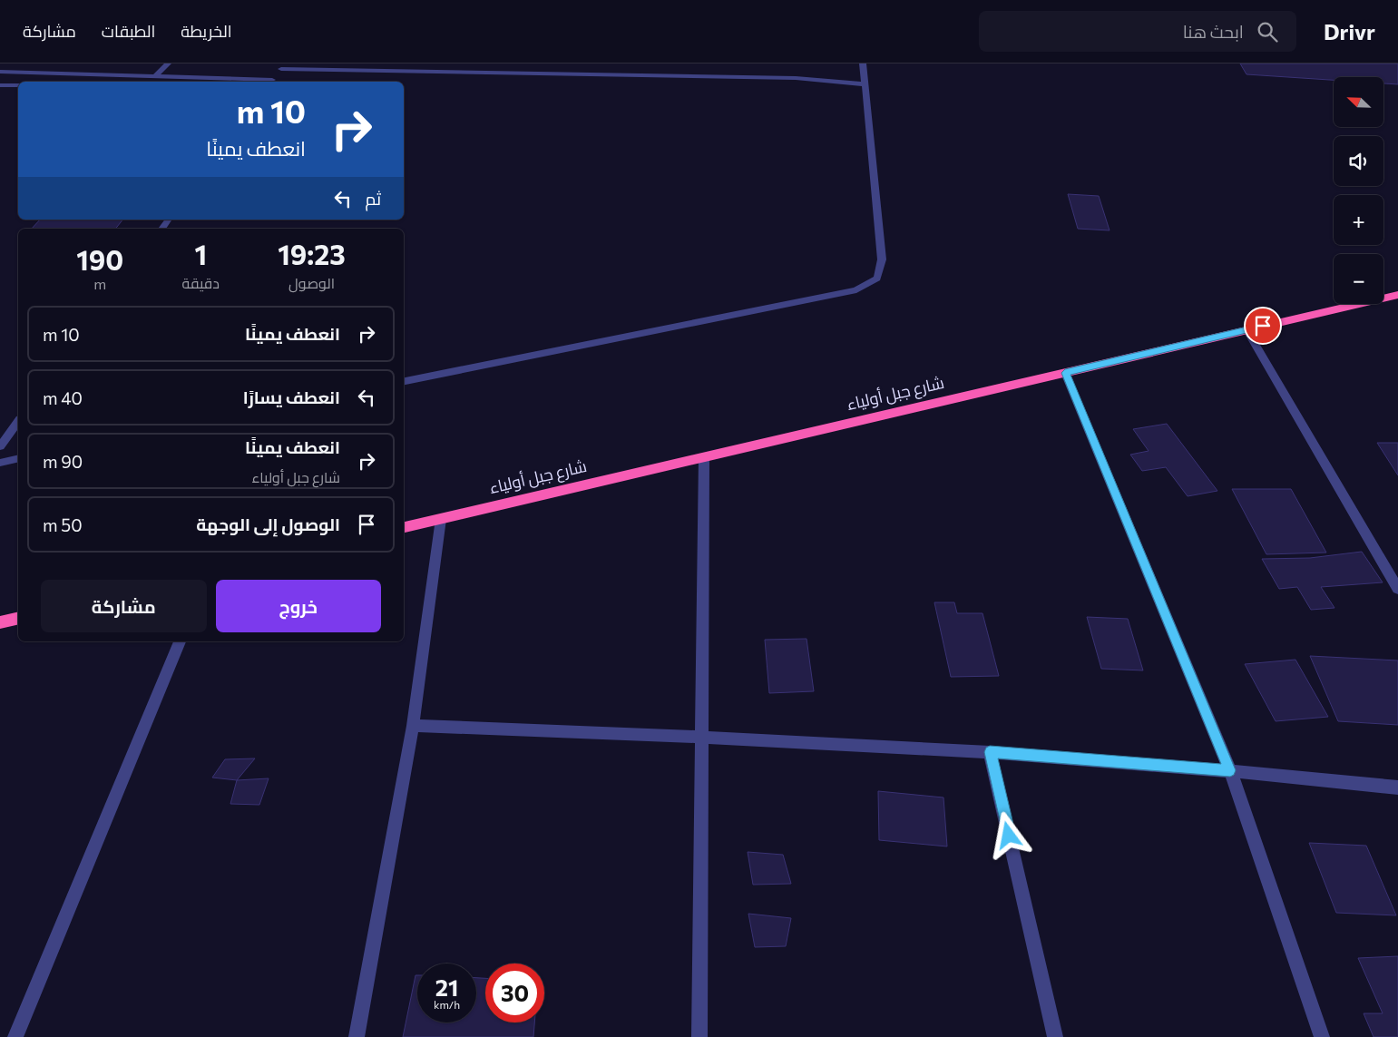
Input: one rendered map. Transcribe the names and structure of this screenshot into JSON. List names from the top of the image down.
{
  "streets": {
    "highway": ["شارع جبل أولياء"]
  },
  "north": "top left",
  "page": {
    "header": "Drivr",
    "search": "ابحث هنا",
    "nav": ["الخريطة", "الطبقات", "مشاركة"],
    "map_buttons": ["+", "−"],
    "turn": ["10 m", "انعطف يمينًا"],
    "then": "ثم",
    "eta": [
      "19:23",
      "الوصول",
      "1",
      "دقيقة",
      "190",
      "m"
    ],
    "list": [
      {
        "name": "انعطف يمينًا",
        "value": "10 m"
      },
      {
        "name": "انعطف يسارًا",
        "value": "40 m"
      },
      {
        "name": "انعطف يمينًا",
        "note": "شارع جبل أولياء",
        "value": "90 m"
      },
      {
        "name": "الوصول إلى الوجهة",
        "value": "50 m"
      }
    ],
    "buttons": ["خروج", "مشاركة"],
    "speed": "21 km/h",
    "limit": "30"
  }
}
